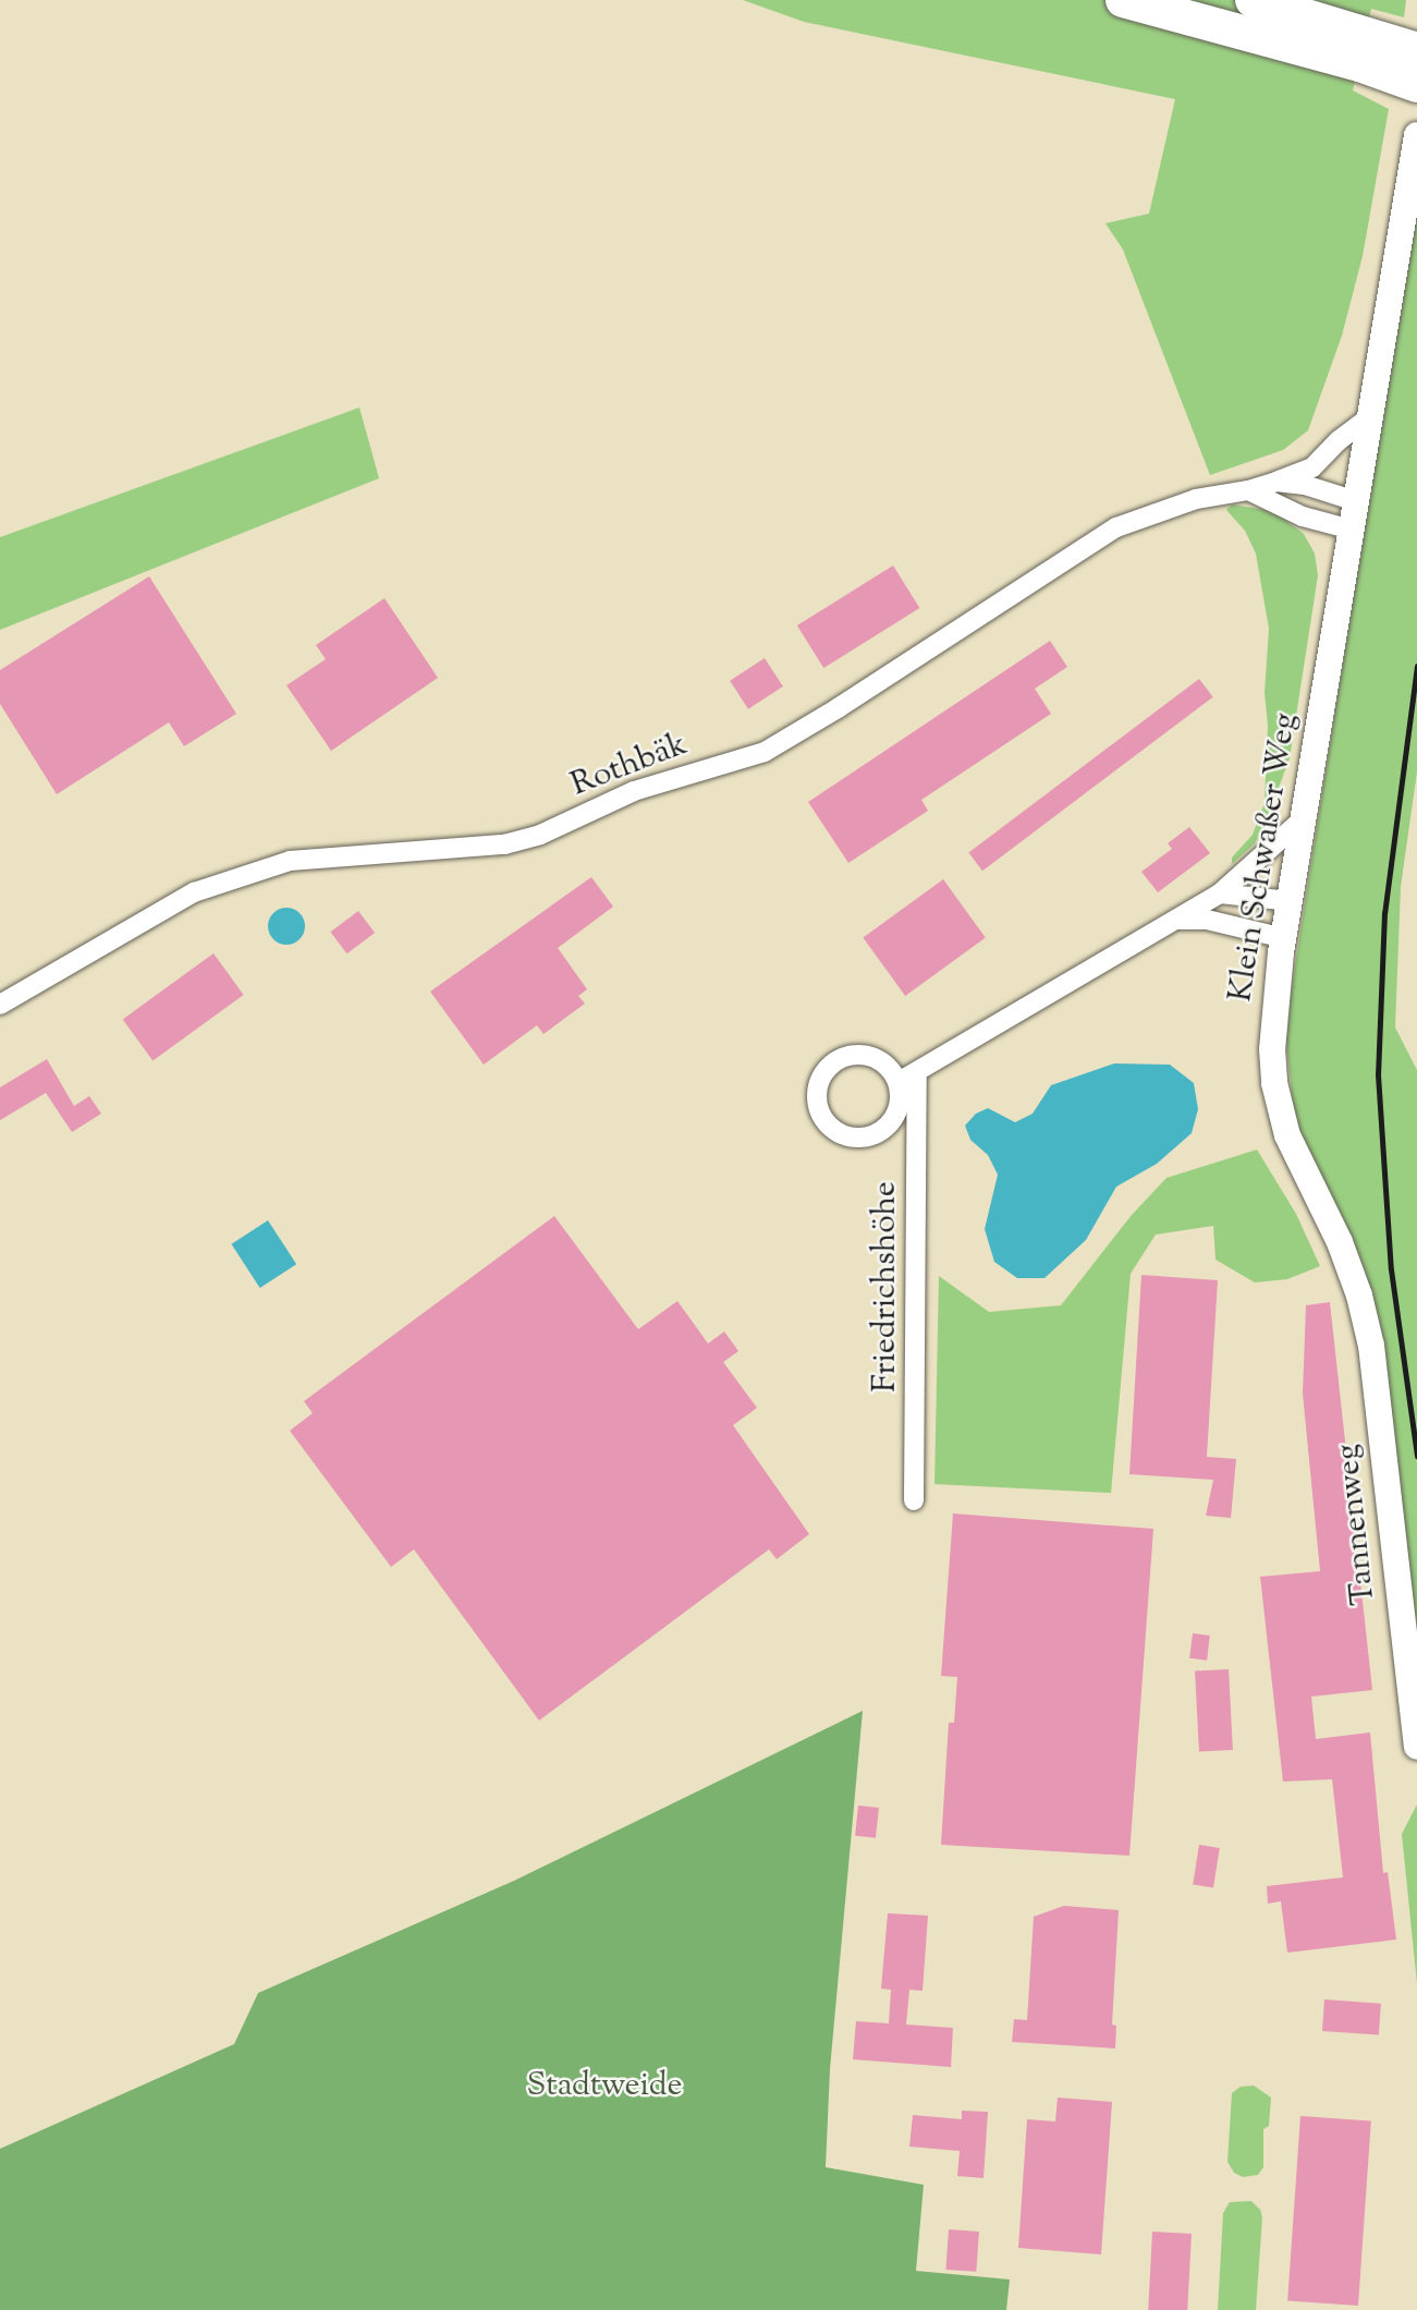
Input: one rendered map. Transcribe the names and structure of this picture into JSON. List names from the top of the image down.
{
  "streets": {
    "street": [
      "Rothbäk",
      "Klein Schwaßer Weg",
      "Friedrichshöhe",
      "Tannenweg"
    ]
  },
  "crossings": [
    ["Rothbäk", "Klein Schwaßer Weg"],
    ["Klein Schwaßer Weg", "Tannenweg"]
  ],
  "parks": ["Stadtweide"]
}
